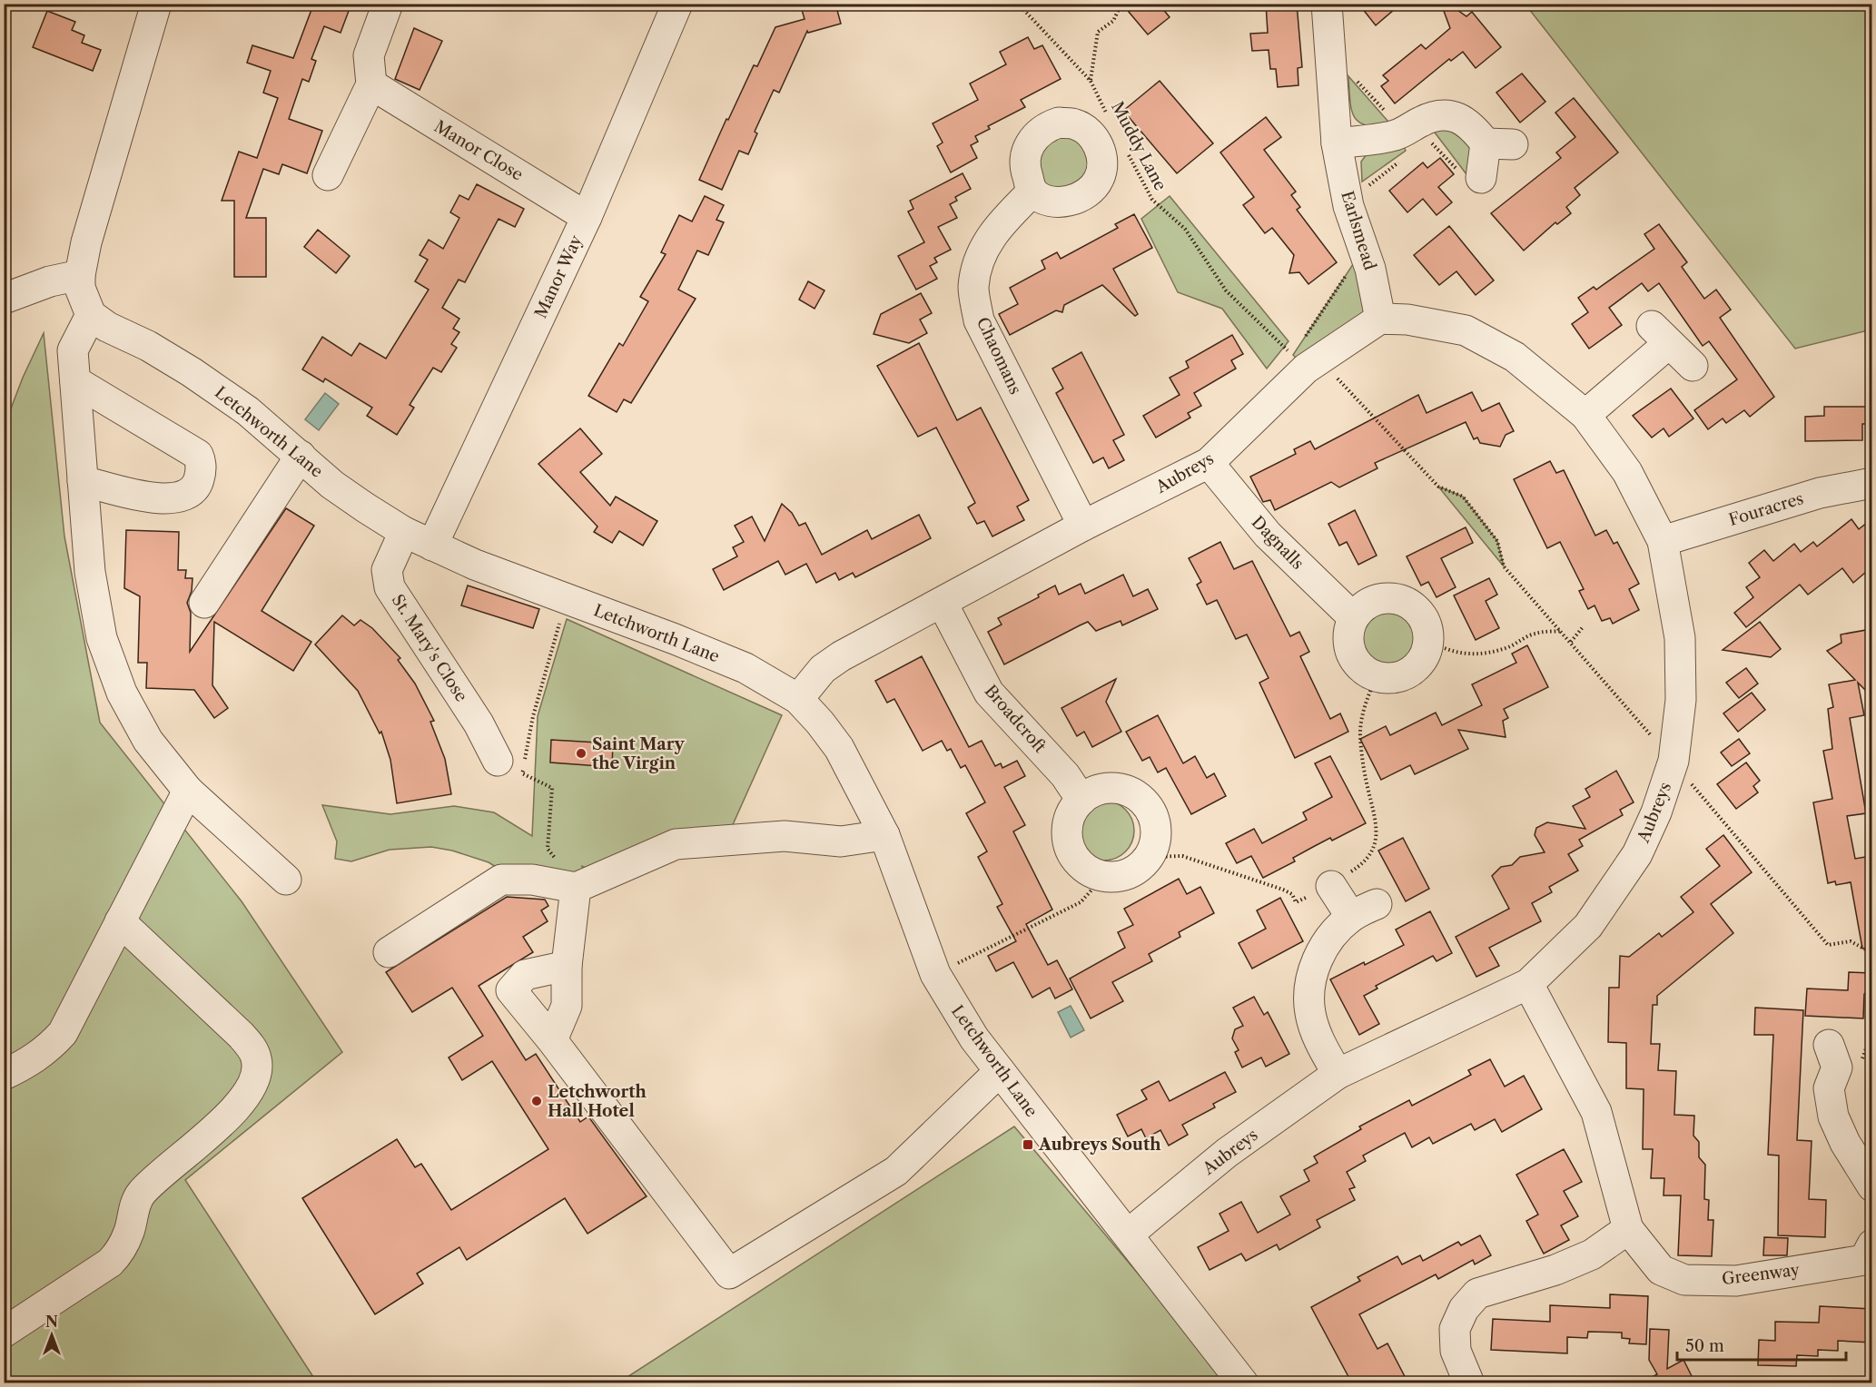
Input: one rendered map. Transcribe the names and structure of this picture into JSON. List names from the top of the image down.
{
  "streets": {
    "street": [
      "Manor Close",
      "Earlsmead",
      "Manor Way",
      "Chaomans",
      "Letchworth Lane",
      "Aubreys",
      "Fouracres",
      "Dagnalls",
      "St. Mary's Close",
      "Broadcroft",
      "Greenway"
    ],
    "path": ["Muddy Lane"]
  },
  "crossings": [
    ["Muddy Lane", "Aubreys"],
    ["Manor Close", "Manor Way"],
    ["Earlsmead", "Aubreys"],
    ["Manor Way", "Letchworth Lane"],
    ["Chaomans", "Aubreys"],
    ["Letchworth Lane", "Aubreys"],
    ["Letchworth Lane", "St. Mary's Close"],
    ["Aubreys", "Fouracres"],
    ["Aubreys", "Dagnalls"],
    ["Aubreys", "Broadcroft"],
    ["Aubreys", "Greenway"]
  ],
  "places": {
    "other": ["Saint Mary the Virgin", "Letchworth Hall Hotel"],
    "transit": ["Aubreys South"]
  },
  "scale_bar": "50 m",
  "north": "top"
}
